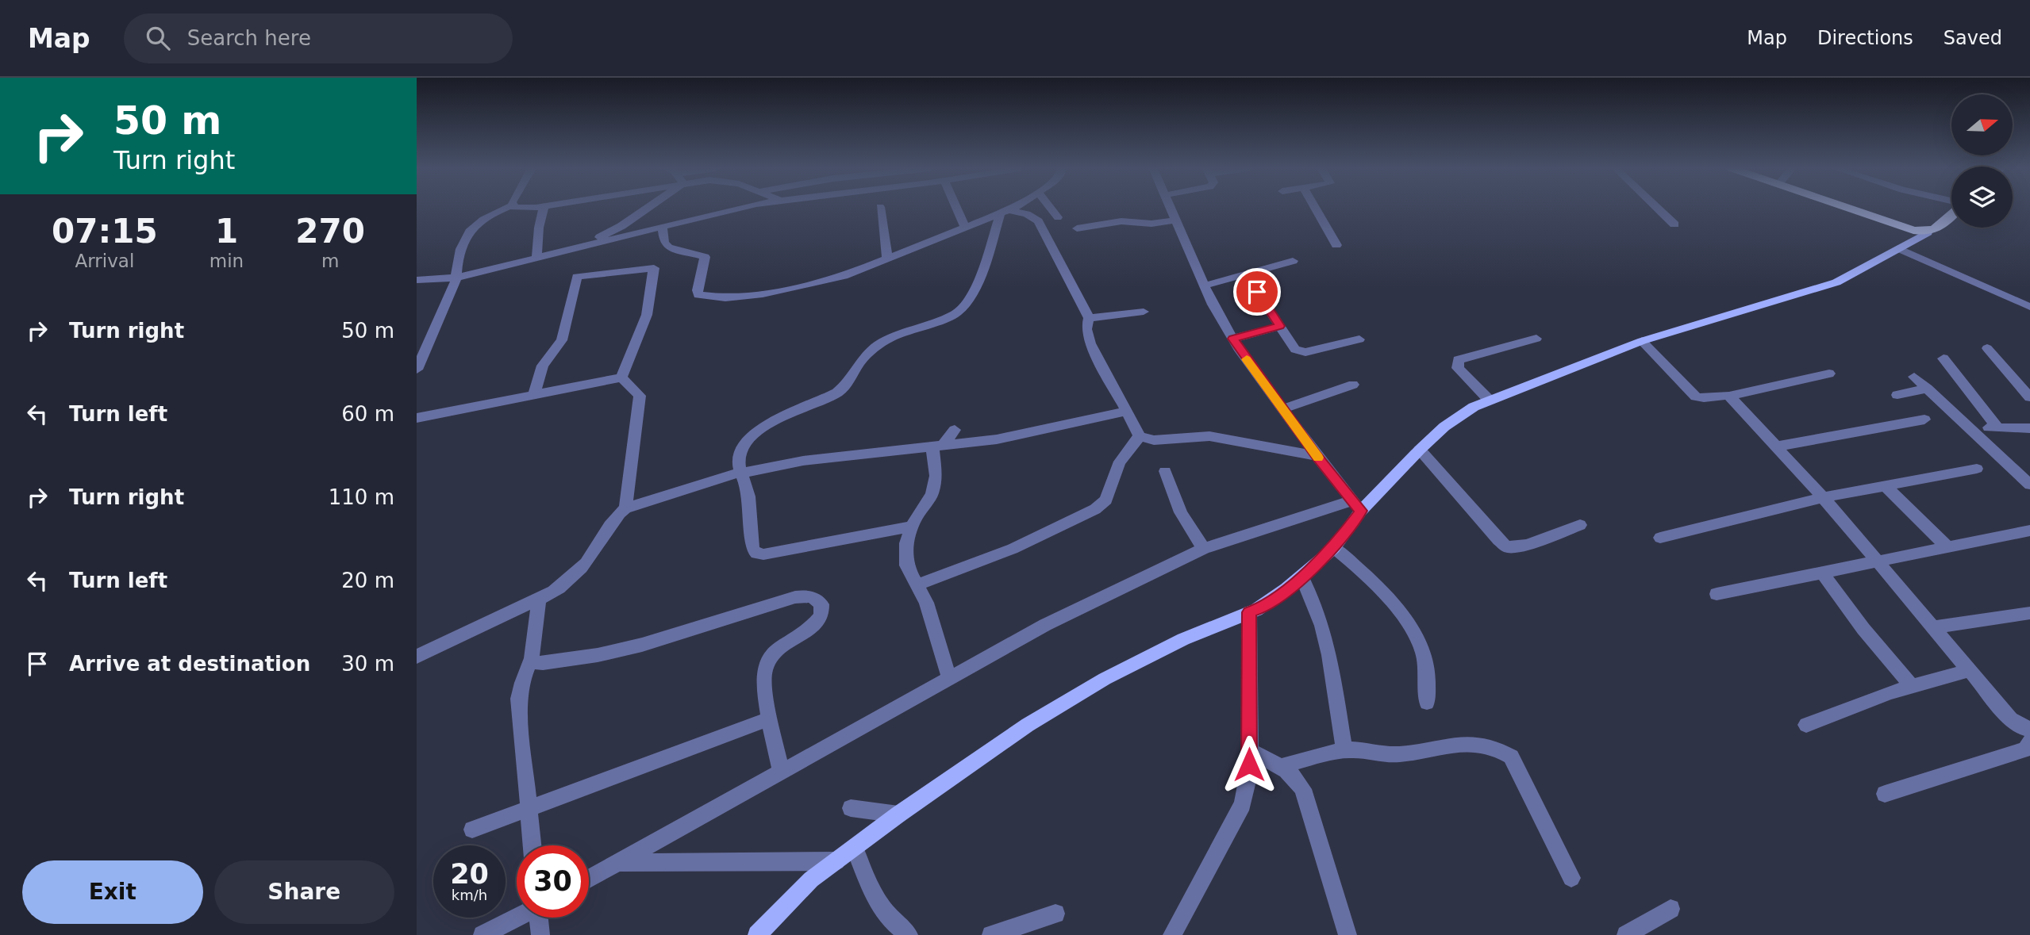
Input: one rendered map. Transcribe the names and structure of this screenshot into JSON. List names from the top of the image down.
{
  "north": "right",
  "page": {
    "header": "Map",
    "search": "Search here",
    "nav": ["Map", "Directions", "Saved"],
    "turn": ["50 m", "Turn right"],
    "eta": [
      "07:15",
      "Arrival",
      "1",
      "min",
      "270",
      "m"
    ],
    "list": [
      {
        "name": "Turn right",
        "value": "50 m"
      },
      {
        "name": "Turn left",
        "value": "60 m"
      },
      {
        "name": "Turn right",
        "value": "110 m"
      },
      {
        "name": "Turn left",
        "value": "20 m"
      },
      {
        "name": "Arrive at destination",
        "value": "30 m"
      }
    ],
    "speed": "20 km/h",
    "limit": "30",
    "buttons": ["Exit", "Share"]
  }
}
